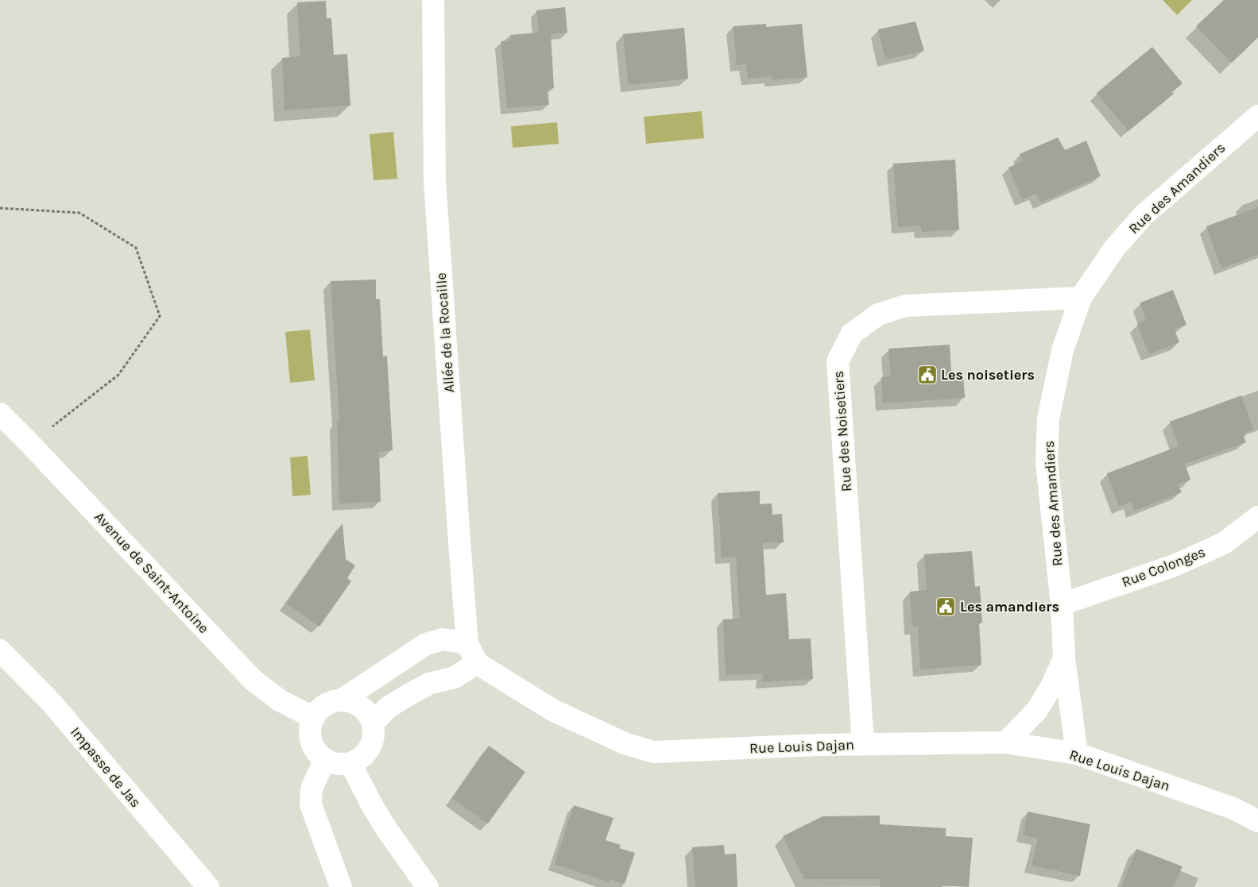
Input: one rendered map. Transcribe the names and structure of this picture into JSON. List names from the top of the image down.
{
  "streets": {
    "street": [
      "Rue des Amandiers",
      "Allée de la Rocaille",
      "Rue des Noisetiers",
      "Rue Colonges",
      "Avenue de Saint-Antoine",
      "Rue Louis Dajan",
      "Impasse de Jas"
    ]
  },
  "crossings": [
    ["Rue des Amandiers", "Rue des Noisetiers"],
    ["Rue des Amandiers", "Rue Colonges"],
    ["Rue des Amandiers", "Rue Louis Dajan"],
    ["Allée de la Rocaille", "Rue Louis Dajan"],
    ["Rue des Noisetiers", "Rue Louis Dajan"]
  ],
  "places": {
    "public building": ["Les noisetiers", "Les amandiers"]
  }
}
